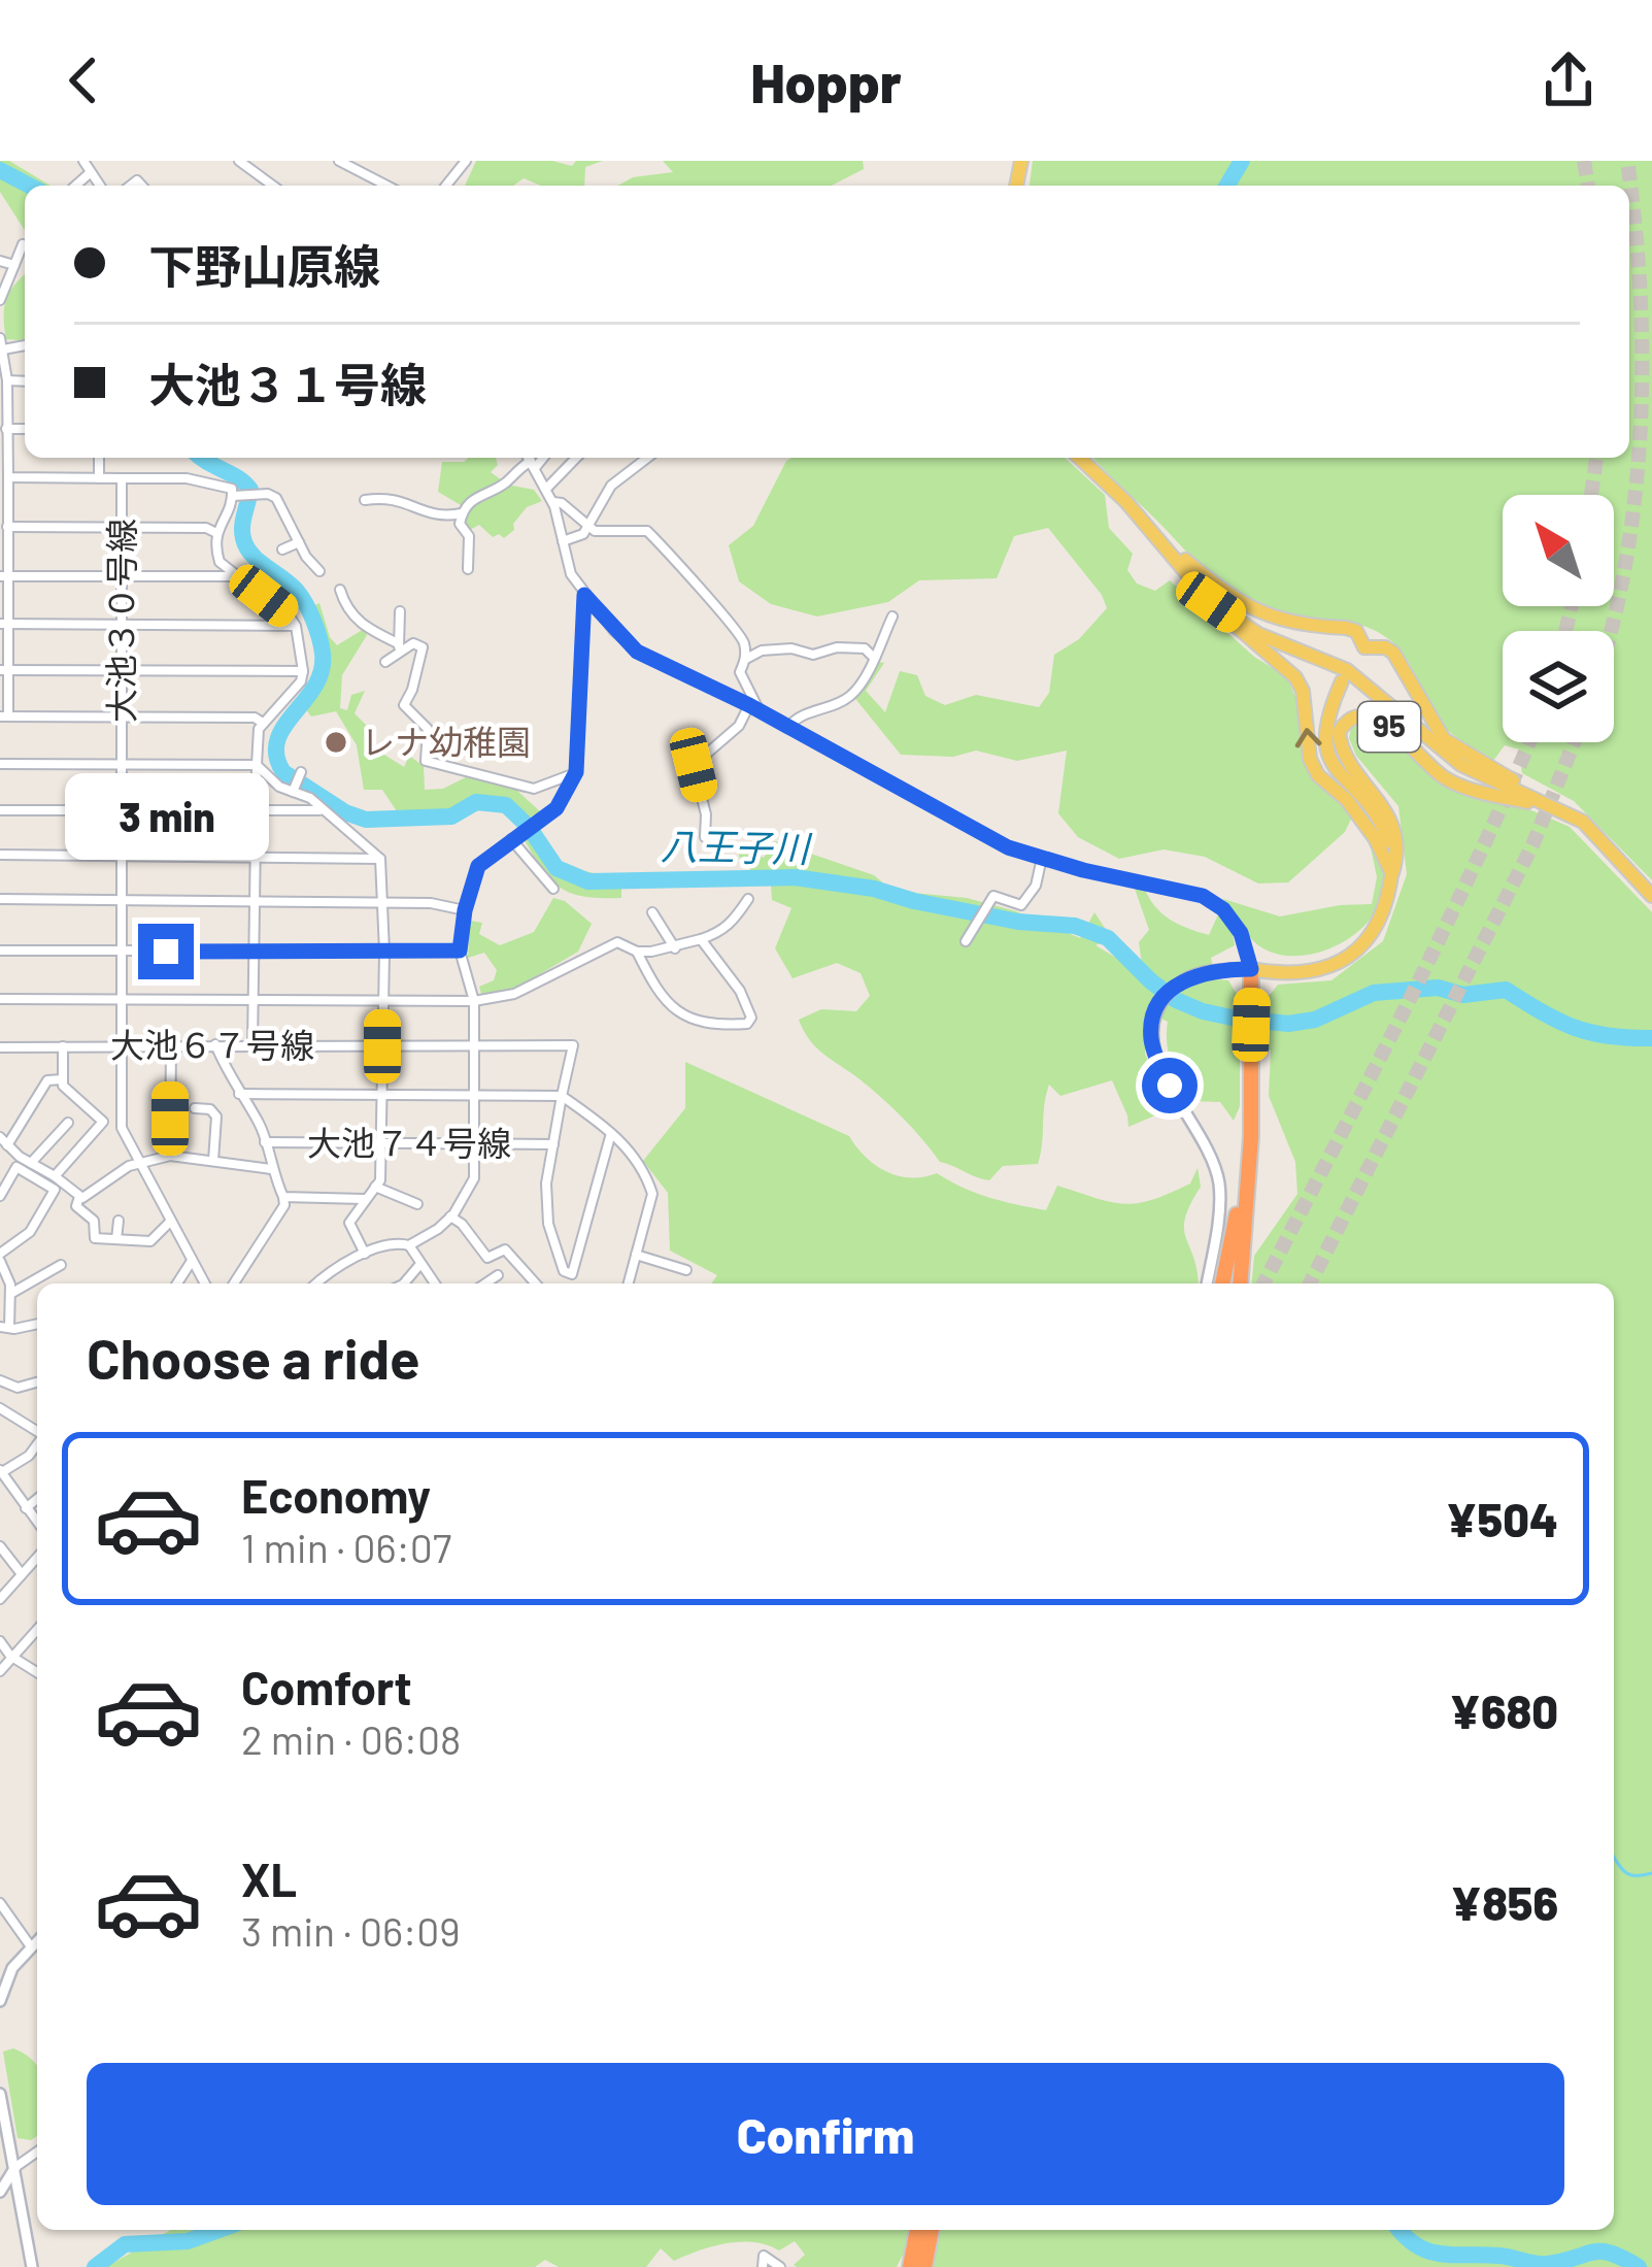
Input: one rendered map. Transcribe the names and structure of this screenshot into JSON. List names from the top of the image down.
{
  "streets": {
    "main road": ["95"],
    "street": ["大池３０号線", "大池６７号線", "大池７４号線"]
  },
  "crossings": [
    ["大池３０号線", "大池６７号線"]
  ],
  "water": ["八王子川"],
  "places": ["レナ幼稚園"],
  "north": "top left",
  "page": {
    "header": "Hoppr",
    "banner": ["下野山原線", "大池３１号線"],
    "bubble": "3 min",
    "heading": "Choose a ride",
    "list": [
      {
        "name": "Economy",
        "note": "1 min · 06:07",
        "value": "¥504"
      },
      {
        "name": "Comfort",
        "note": "2 min · 06:08",
        "value": "¥680"
      },
      {
        "name": "XL",
        "note": "3 min · 06:09",
        "value": "¥856"
      }
    ],
    "buttons": "Confirm"
  }
}
